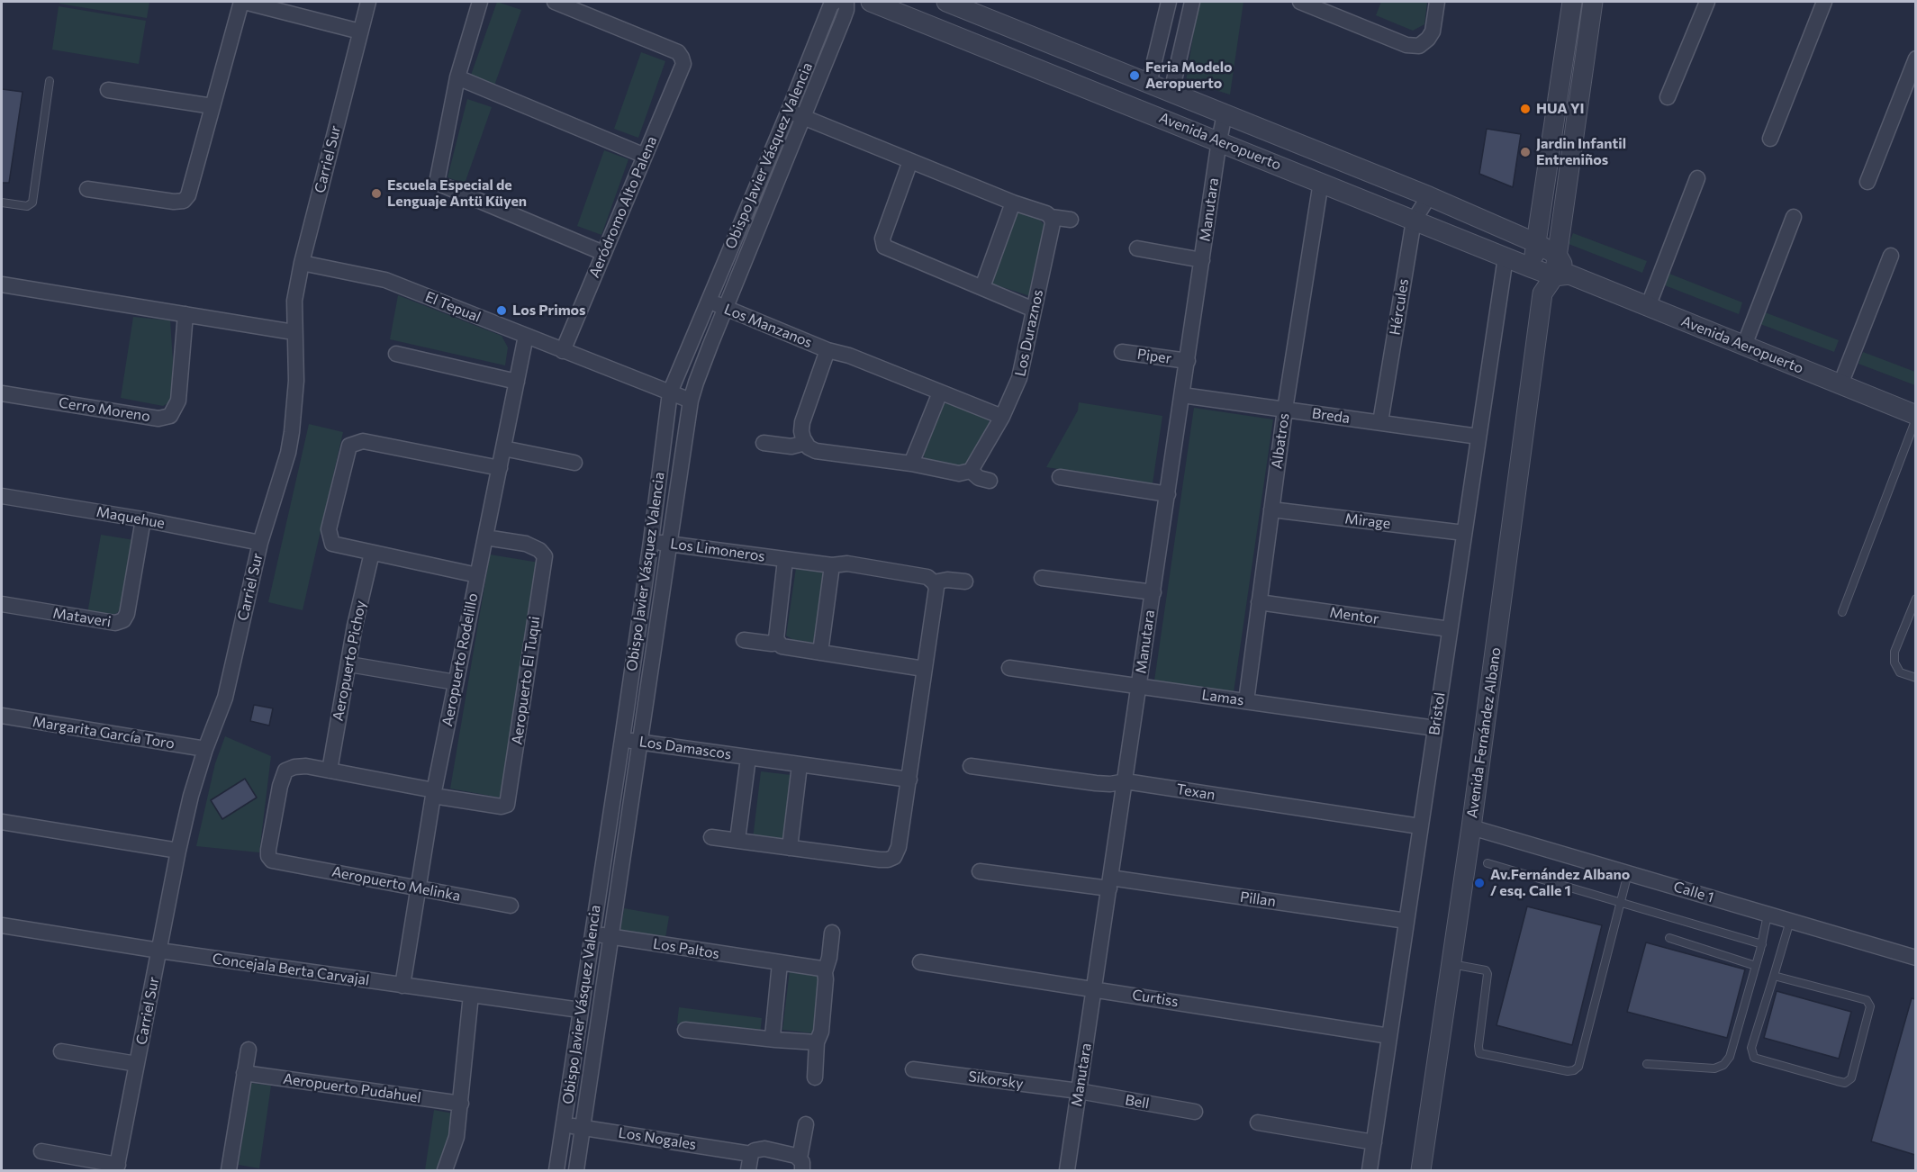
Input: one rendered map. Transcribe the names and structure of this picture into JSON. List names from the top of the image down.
{
  "streets": {
    "street": [
      "Avenida Aeropuerto",
      "Obispo Javier Vásquez Valencia",
      "Carriel Sur",
      "Aeródromo Alto Palena",
      "Manutara",
      "El Tepual",
      "Hércules",
      "Los Manzanos",
      "Los Duraznos",
      "Piper",
      "Cerro Moreno",
      "Breda",
      "Albatros",
      "Maquehue",
      "Mirage",
      "Los Limoneros",
      "Mentor",
      "Mataveri",
      "Aeropuerto Rodelillo",
      "Aeropuerto Pichoy",
      "Aeropuerto El Tuqui",
      "Lamas",
      "Bristol",
      "Margarita García Toro",
      "Avenida Fernández Albano",
      "Los Damascos",
      "Texan",
      "Aeropuerto Melinka",
      "Calle 1",
      "Pillan",
      "Los Paltos",
      "Concejala Berta Carvajal",
      "Curtiss",
      "Sikorsky",
      "Aeropuerto Pudahuel",
      "Bell",
      "Los Nogales"
    ]
  },
  "crossings": [
    ["Avenida Aeropuerto", "Manutara"],
    ["Avenida Aeropuerto", "Hércules"],
    ["Avenida Aeropuerto", "Albatros"],
    ["Avenida Aeropuerto", "Bristol"],
    ["Avenida Aeropuerto", "Avenida Fernández Albano"],
    ["Obispo Javier Vásquez Valencia", "El Tepual"],
    ["Obispo Javier Vásquez Valencia", "Los Manzanos"],
    ["Obispo Javier Vásquez Valencia", "Los Limoneros"],
    ["Obispo Javier Vásquez Valencia", "Los Damascos"],
    ["Obispo Javier Vásquez Valencia", "Los Paltos"],
    ["Obispo Javier Vásquez Valencia", "Concejala Berta Carvajal"],
    ["Obispo Javier Vásquez Valencia", "Los Nogales"],
    ["Carriel Sur", "El Tepual"],
    ["Carriel Sur", "Maquehue"],
    ["Carriel Sur", "Margarita García Toro"],
    ["Carriel Sur", "Concejala Berta Carvajal"],
    ["Aeródromo Alto Palena", "El Tepual"],
    ["Manutara", "Piper"],
    ["Manutara", "Breda"],
    ["Manutara", "Lamas"],
    ["Manutara", "Texan"],
    ["Manutara", "Pillan"],
    ["Manutara", "Curtiss"],
    ["Manutara", "Sikorsky"],
    ["Manutara", "Bell"],
    ["El Tepual", "Aeropuerto Rodelillo"],
    ["Hércules", "Breda"],
    ["Los Manzanos", "Los Duraznos"],
    ["Breda", "Albatros"],
    ["Breda", "Bristol"],
    ["Albatros", "Mirage"],
    ["Albatros", "Mentor"],
    ["Albatros", "Lamas"],
    ["Maquehue", "Mataveri"],
    ["Mirage", "Bristol"],
    ["Mentor", "Bristol"],
    ["Aeropuerto Rodelillo", "Aeropuerto El Tuqui"],
    ["Aeropuerto Rodelillo", "Aeropuerto Melinka"],
    ["Aeropuerto Rodelillo", "Concejala Berta Carvajal"],
    ["Aeropuerto Pichoy", "Aeropuerto Melinka"],
    ["Lamas", "Bristol"],
    ["Bristol", "Texan"],
    ["Bristol", "Pillan"],
    ["Bristol", "Curtiss"],
    ["Avenida Fernández Albano", "Calle 1"],
    ["Sikorsky", "Bell"]
  ],
  "places": [
    "Feria Modelo Aeropuerto",
    "HUA YI",
    "Jardin Infantil Entreniños",
    "Escuela Especial de Lenguaje Antü Küyen",
    "Los Primos",
    "Av.Fernández Albano / esq. Calle 1"
  ]
}
